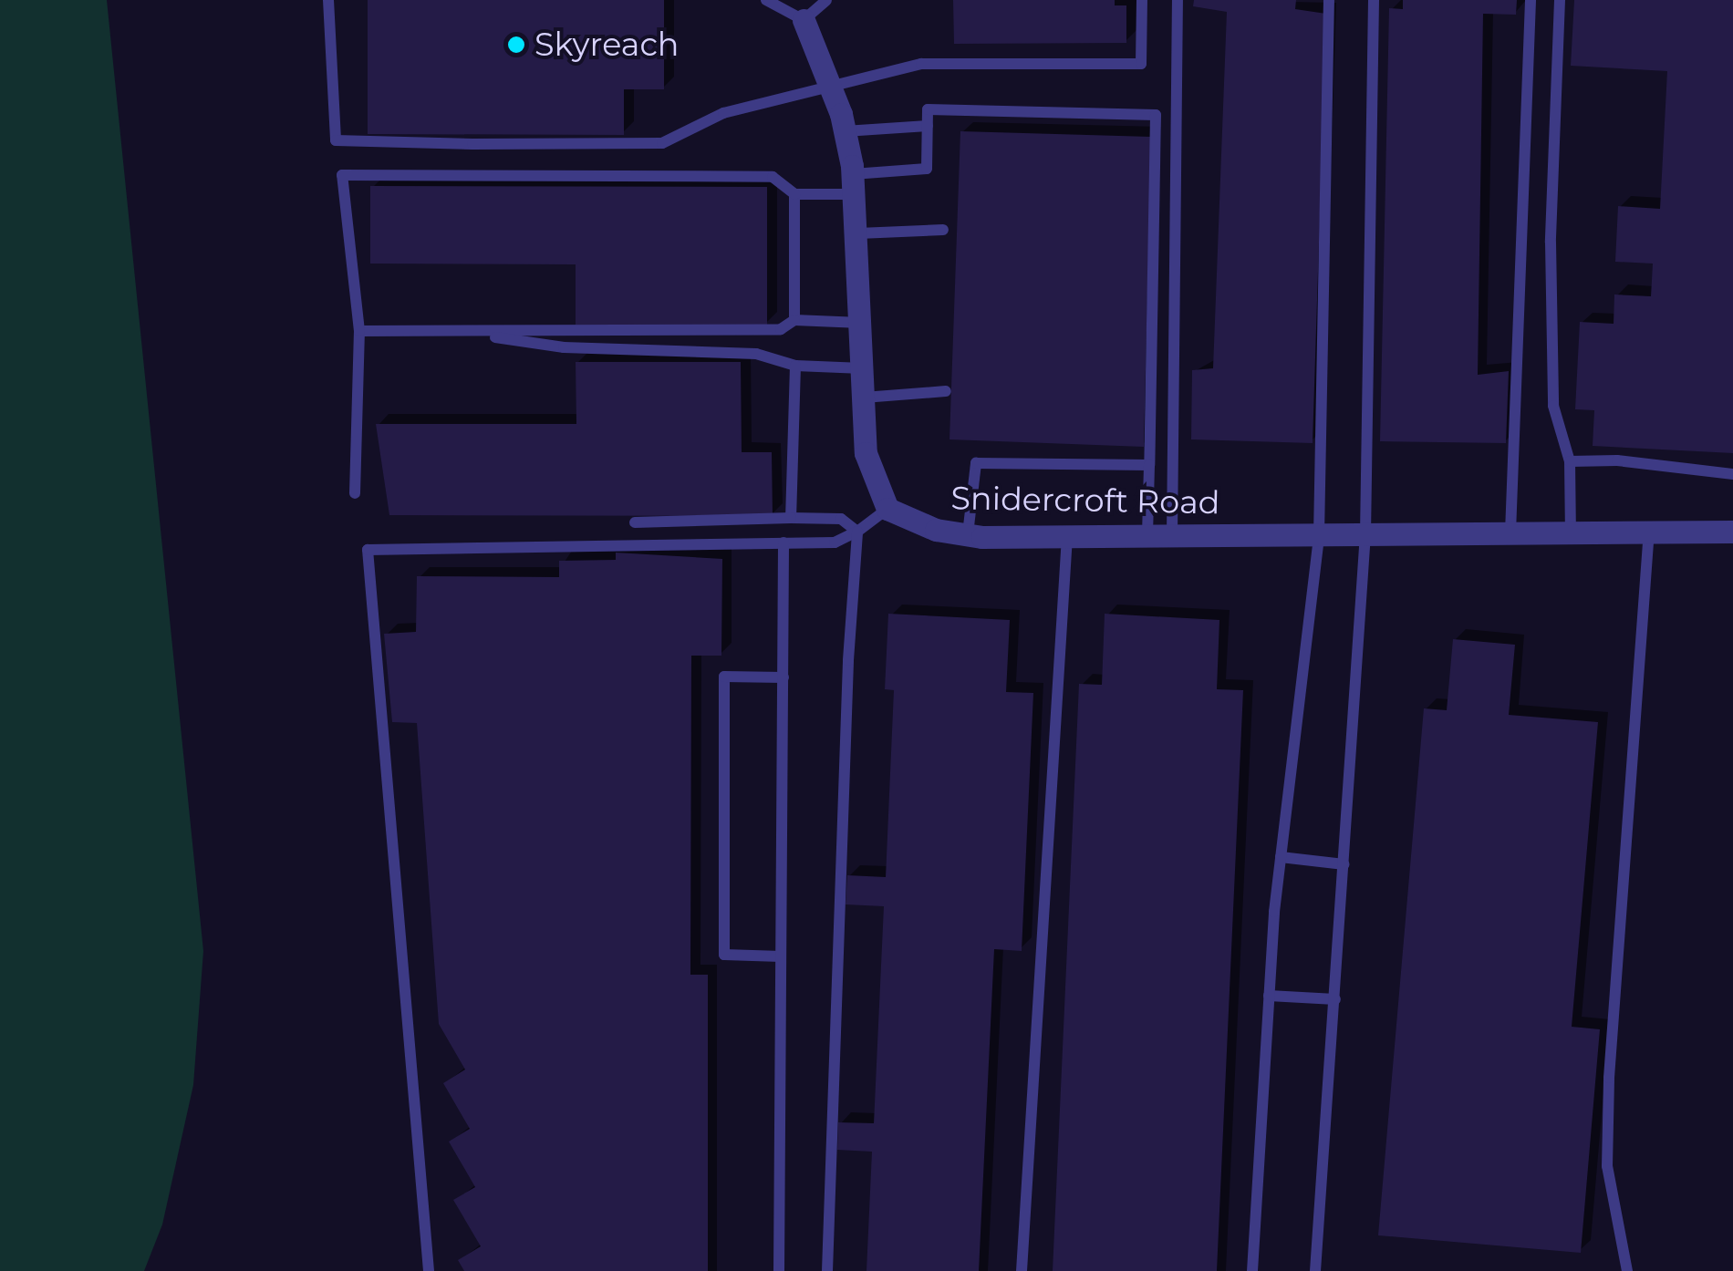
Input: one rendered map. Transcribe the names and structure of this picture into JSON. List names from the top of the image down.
{
  "streets": {
    "street": ["Snidercroft Road"]
  },
  "places": ["Skyreach"]
}
